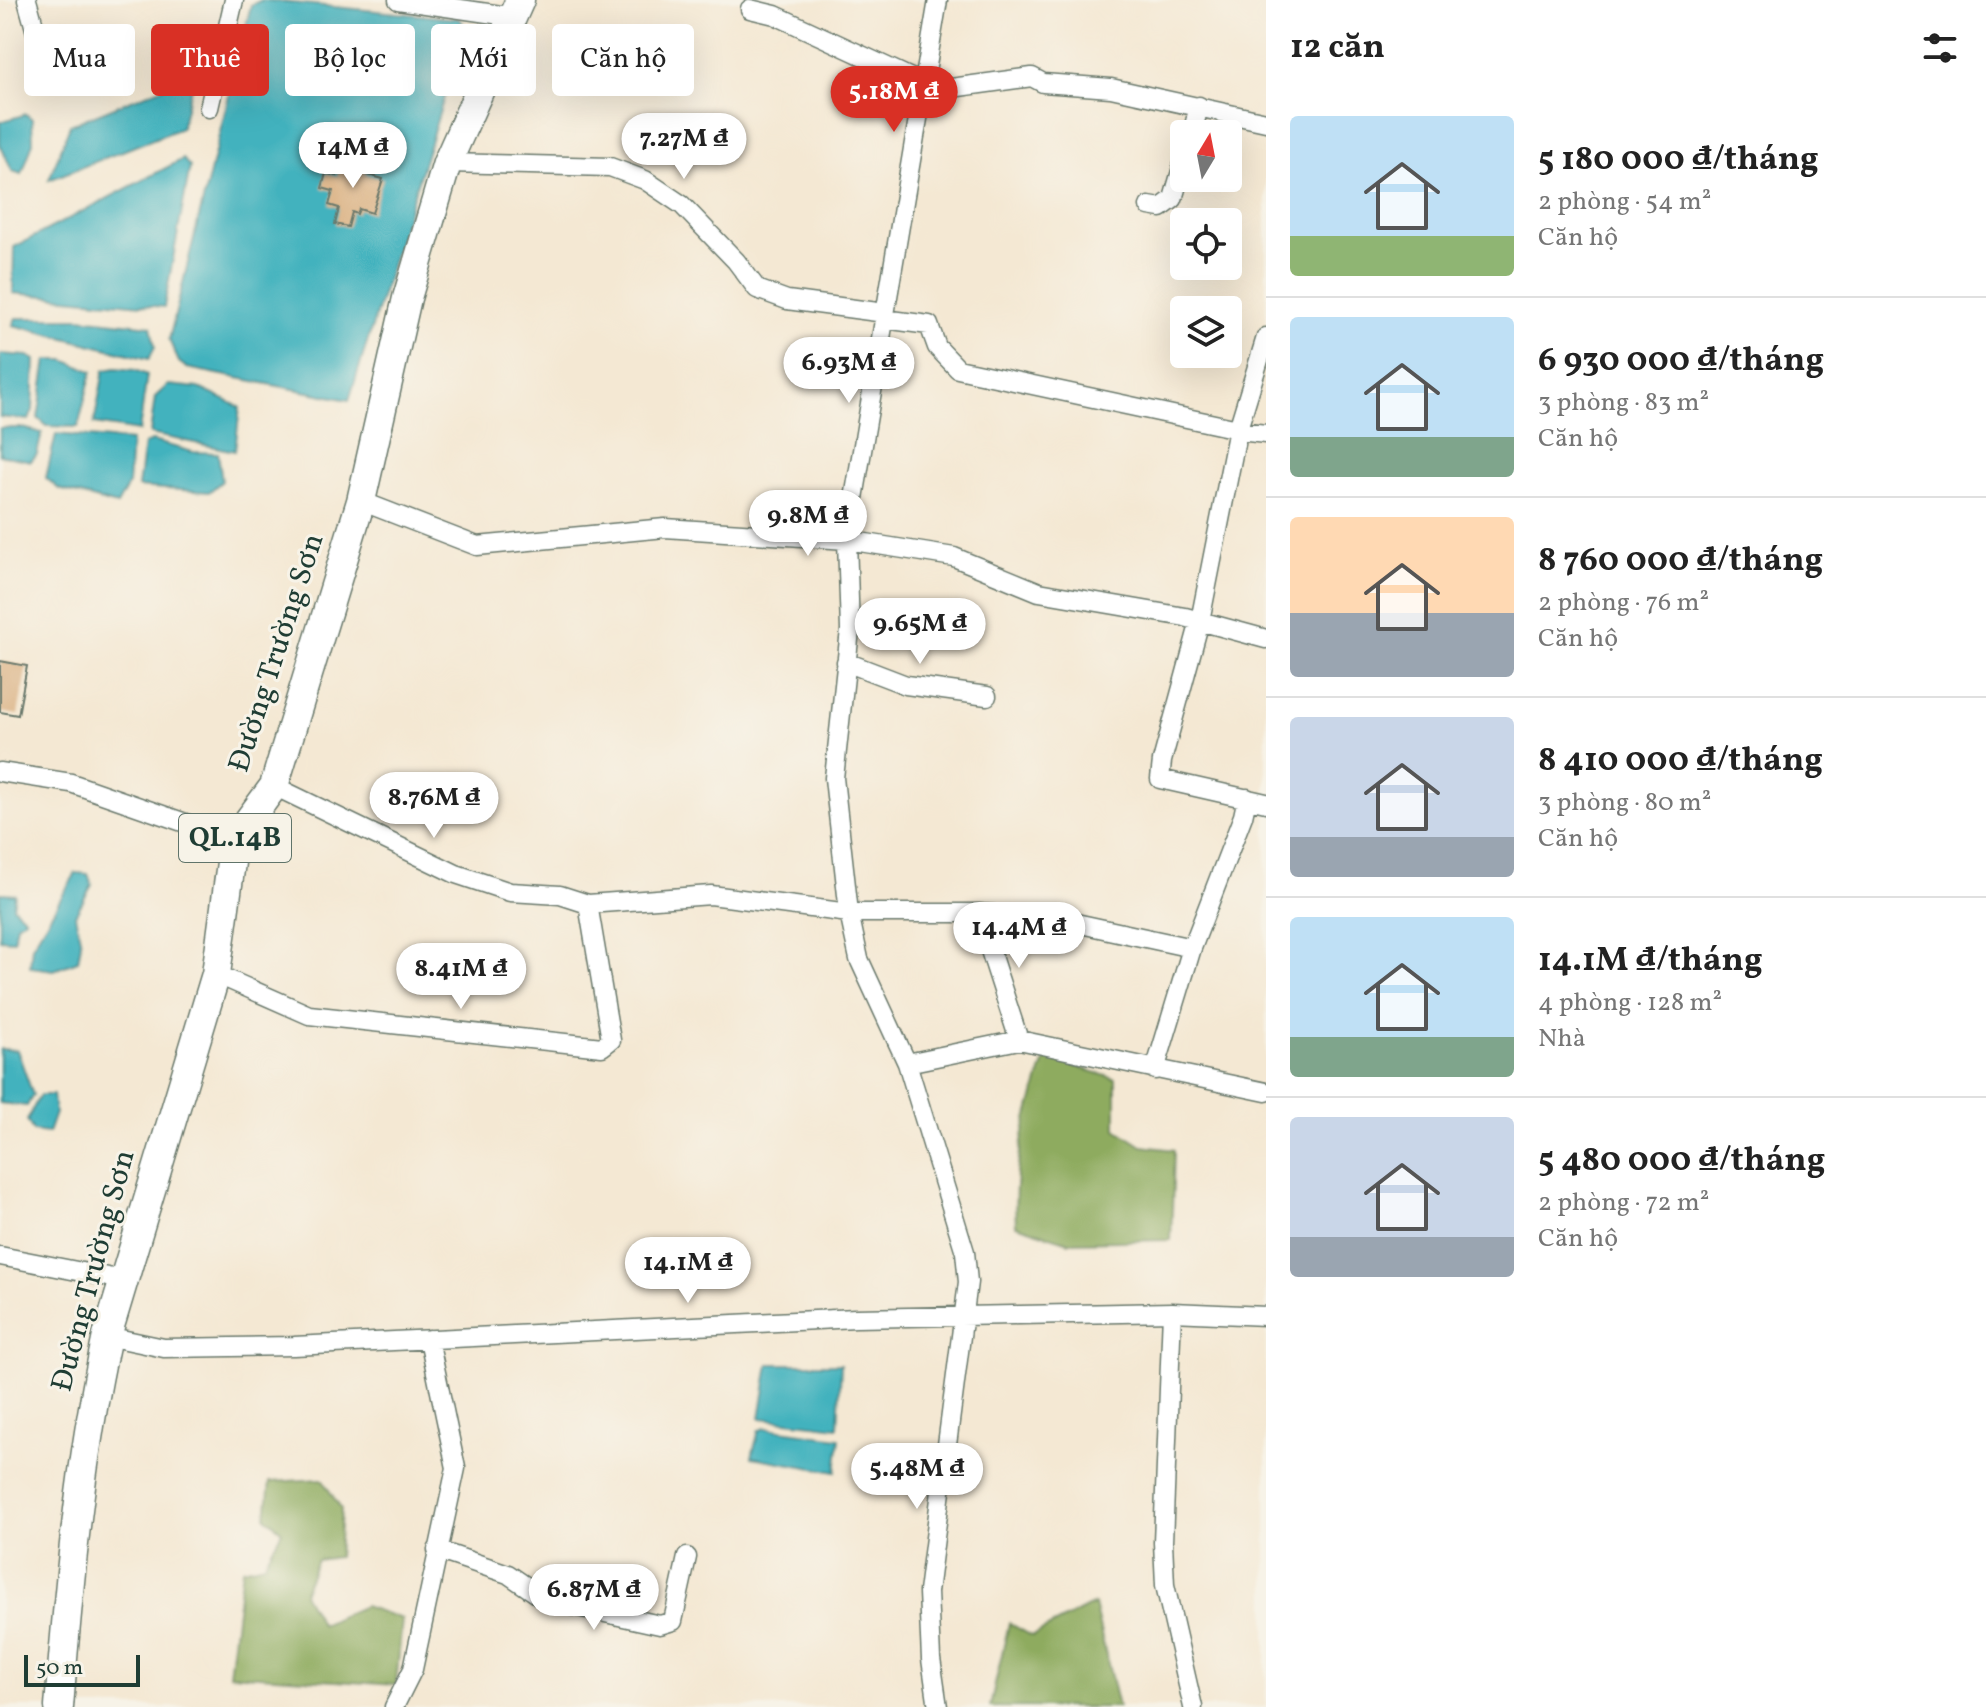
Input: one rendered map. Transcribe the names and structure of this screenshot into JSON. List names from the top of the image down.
{
  "streets": {
    "highway": ["Đường Trường Sơn", "QL.14B"]
  },
  "scale_bar": "50 m",
  "north": "top",
  "page": {
    "heading": "12 căn",
    "chip": [
      "Mua",
      "Thuê",
      "Bộ lọc",
      "Mới",
      "Căn hộ"
    ],
    "price": [
      "5.18M ₫",
      "7.27M ₫",
      "14M ₫",
      "6.93M ₫",
      "9.8M ₫",
      "9.65M ₫",
      "8.76M ₫",
      "14.4M ₫",
      "8.41M ₫",
      "14.1M ₫",
      "5.48M ₫",
      "6.87M ₫"
    ],
    "list": [
      {
        "name": "5 180 000 ₫/tháng",
        "note": "2 phòng · 54 m² · Căn hộ"
      },
      {
        "name": "6 930 000 ₫/tháng",
        "note": "3 phòng · 83 m² · Căn hộ"
      },
      {
        "name": "8 760 000 ₫/tháng",
        "note": "2 phòng · 76 m² · Căn hộ"
      },
      {
        "name": "8 410 000 ₫/tháng",
        "note": "3 phòng · 80 m² · Căn hộ"
      },
      {
        "name": "14.1M ₫/tháng",
        "note": "4 phòng · 128 m² · Nhà"
      },
      {
        "name": "5 480 000 ₫/tháng",
        "note": "2 phòng · 72 m² · Căn hộ"
      }
    ],
    "scale": "50 m"
  }
}
